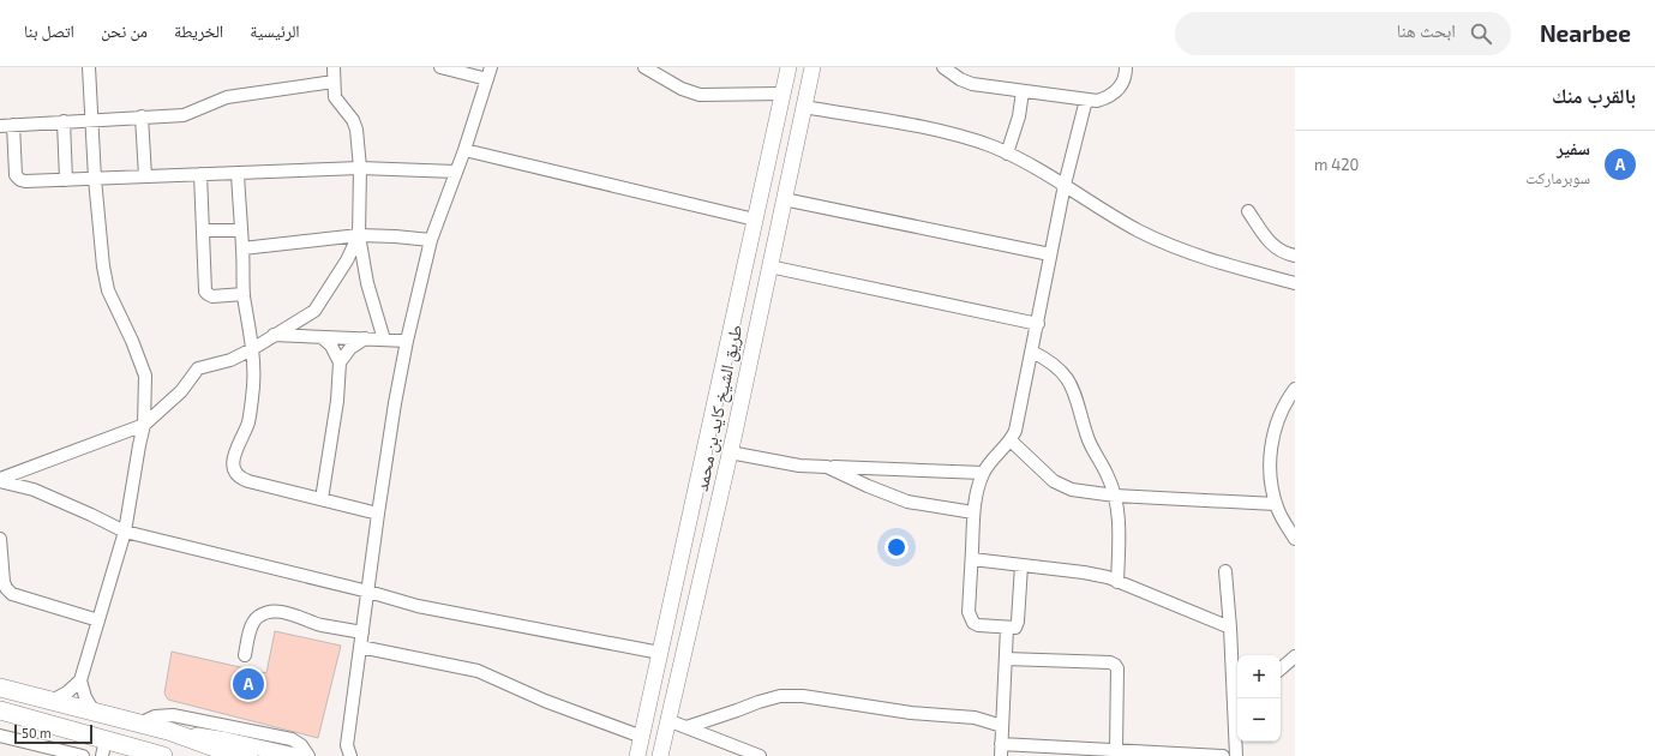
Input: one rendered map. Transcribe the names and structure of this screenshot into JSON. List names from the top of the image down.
{
  "streets": {
    "main road": ["طريق الشيخ كايد بن محمد"]
  },
  "scale_bar": "50 m",
  "page": {
    "header": "Nearbee",
    "search": "ابحث هنا",
    "nav": [
      "الرئيسية",
      "الخريطة",
      "من نحن",
      "اتصل بنا"
    ],
    "heading": "بالقرب منك",
    "list": [
      {
        "mark": "A",
        "name": "سفير",
        "note": "سوبرماركت",
        "value": "420 m"
      }
    ],
    "map_buttons": ["+", "−"],
    "pins": "A",
    "scale": "50 m"
  }
}
